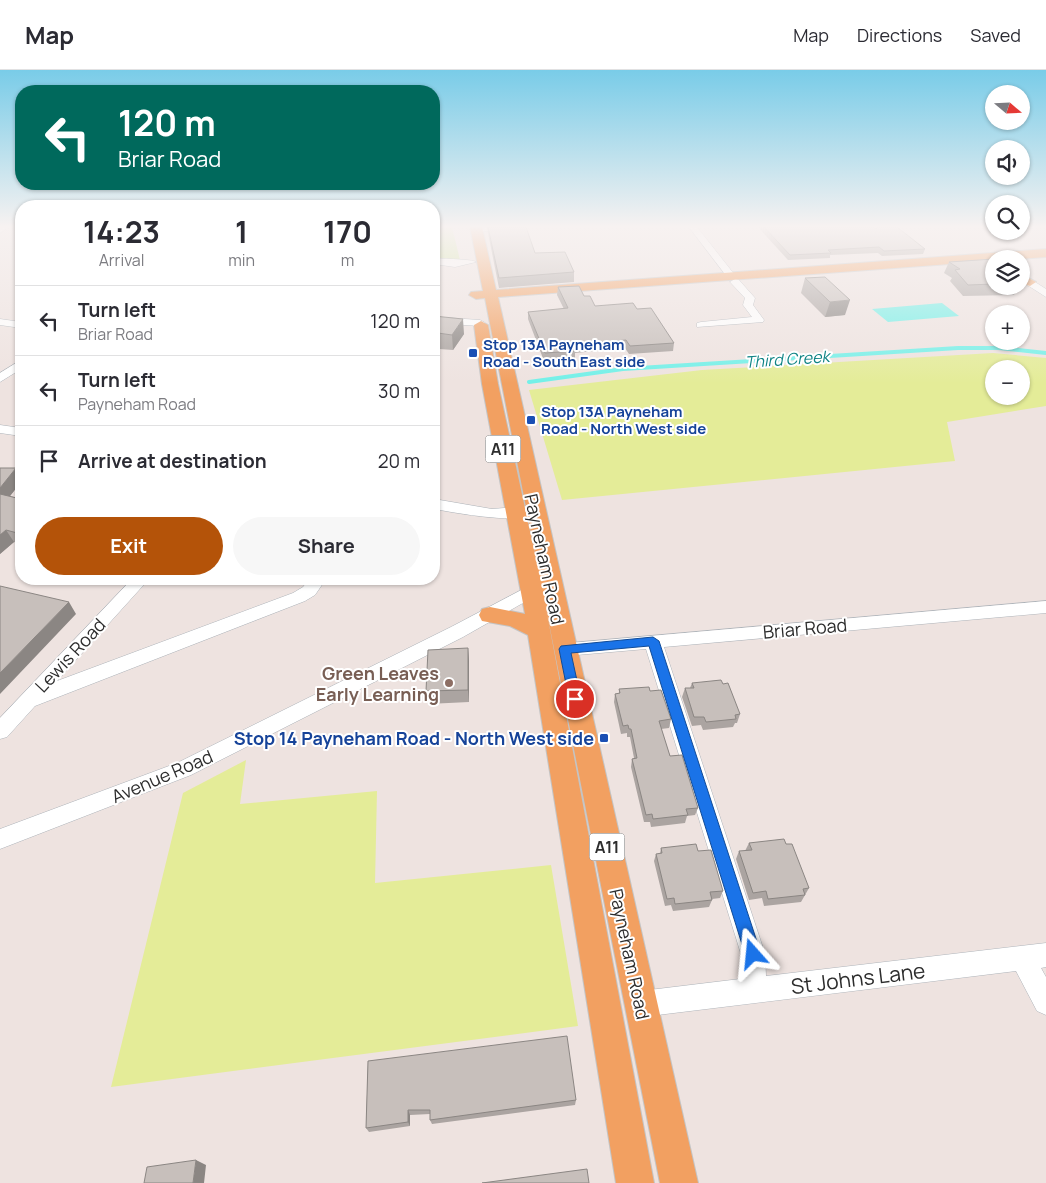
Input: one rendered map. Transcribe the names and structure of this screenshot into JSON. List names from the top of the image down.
{
  "streets": {
    "main road": ["A11", "Payneham Road"],
    "street": [
      "Briar Road",
      "Lewis Road",
      "Avenue Road",
      "St Johns Lane"
    ]
  },
  "crossings": [
    ["Payneham Road", "Briar Road"],
    ["Payneham Road", "Avenue Road"],
    ["Payneham Road", "St Johns Lane"]
  ],
  "water": ["Third Creek"],
  "places": {
    "transit": ["Stop 13A Payneham Road - South East side", "Stop 13A Payneham Road - North West side", "Stop 14 Payneham Road - North West side"],
    "other": ["Green Leaves Early Learning"]
  },
  "north": "right",
  "page": {
    "header": "Map",
    "nav": ["Map", "Directions", "Saved"],
    "map_buttons": ["+", "−"],
    "turn": ["120 m", "Briar Road"],
    "eta": [
      "14:23",
      "Arrival",
      "1",
      "min",
      "170",
      "m"
    ],
    "list": [
      {
        "name": "Turn left",
        "note": "Briar Road",
        "value": "120 m"
      },
      {
        "name": "Turn left",
        "note": "Payneham Road",
        "value": "30 m"
      },
      {
        "name": "Arrive at destination",
        "value": "20 m"
      }
    ],
    "buttons": ["Exit", "Share"]
  }
}
